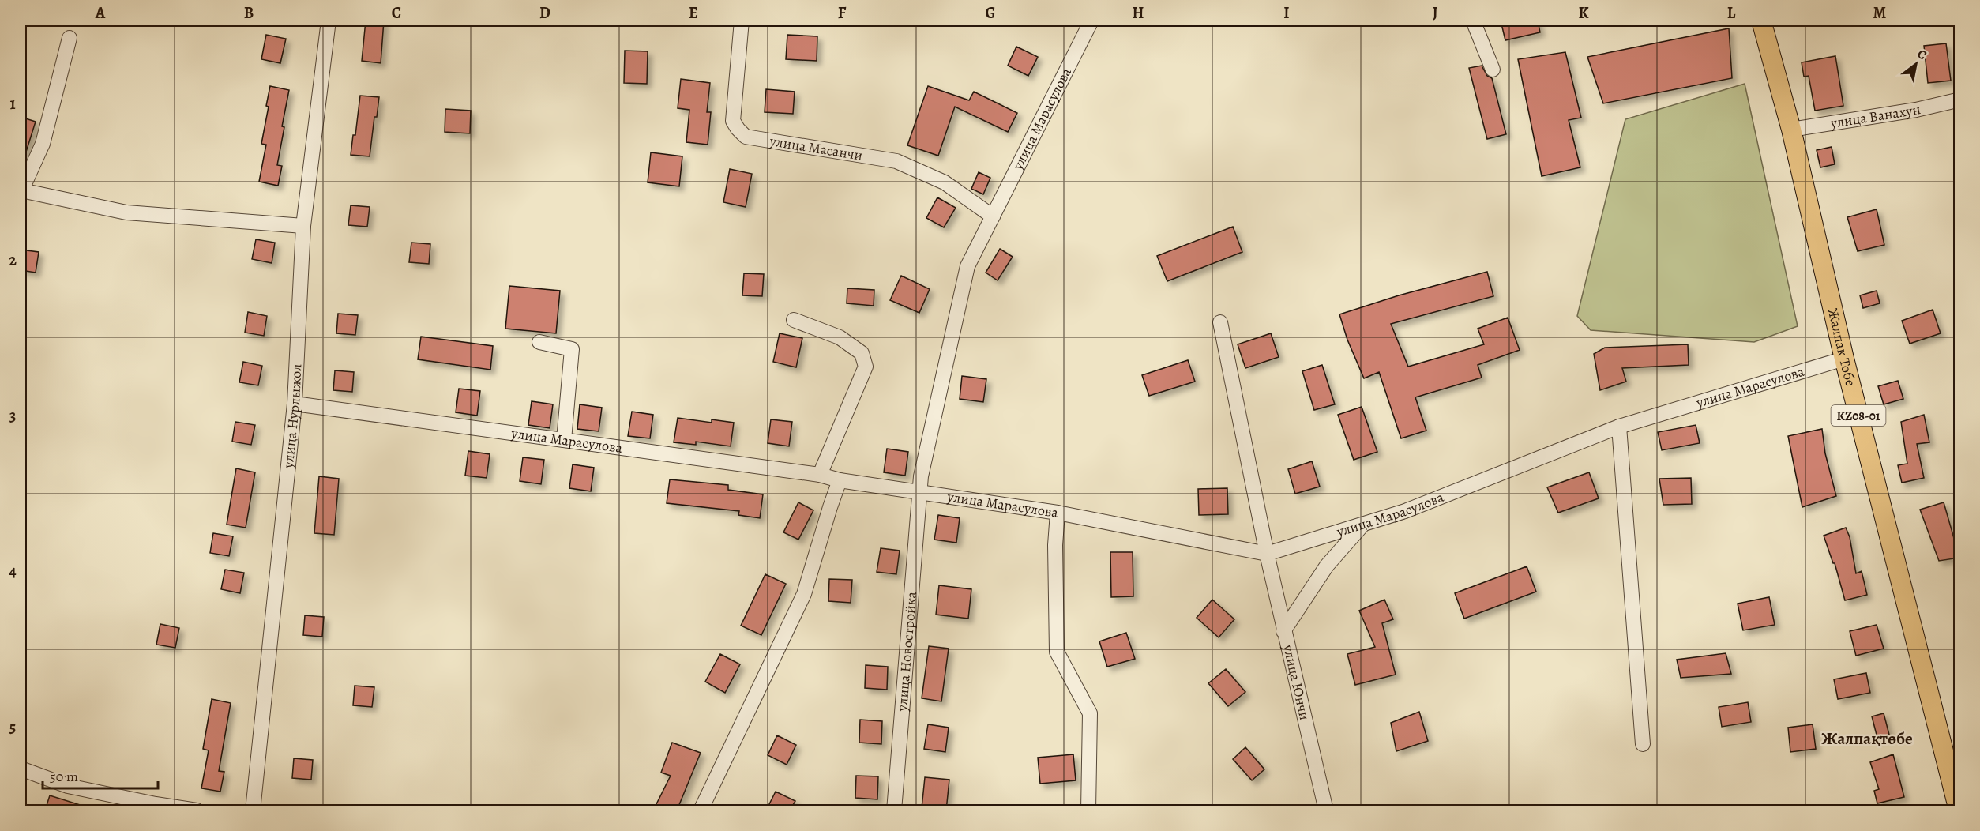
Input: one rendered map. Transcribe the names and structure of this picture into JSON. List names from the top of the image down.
{
  "streets": {
    "main road": ["Жалпак Тобе", "KZ08-01"],
    "street": [
      "улица Ванахун",
      "улица Марасулова",
      "улица Масанчи",
      "улица Нурлыжол",
      "улица Новостройка",
      "улица Юнчи"
    ]
  },
  "crossings": [
    ["улица Ванахун", "Жалпак Тобе"],
    ["улица Марасулова", "улица Масанчи"],
    ["улица Марасулова", "Жалпак Тобе"],
    ["улица Марасулова", "улица Нурлыжол"],
    ["улица Марасулова", "улица Новостройка"],
    ["улица Марасулова", "улица Юнчи"]
  ],
  "districts": ["Жалпақтөбе"],
  "scale_bar": "50 m",
  "north": "top right",
  "grid": {
    "columns": [
      "A",
      "B",
      "C",
      "D",
      "E",
      "F",
      "G",
      "H",
      "I",
      "J",
      "K",
      "L",
      "M"
    ],
    "rows": [
      "1",
      "2",
      "3",
      "4",
      "5"
    ]
  }
}
